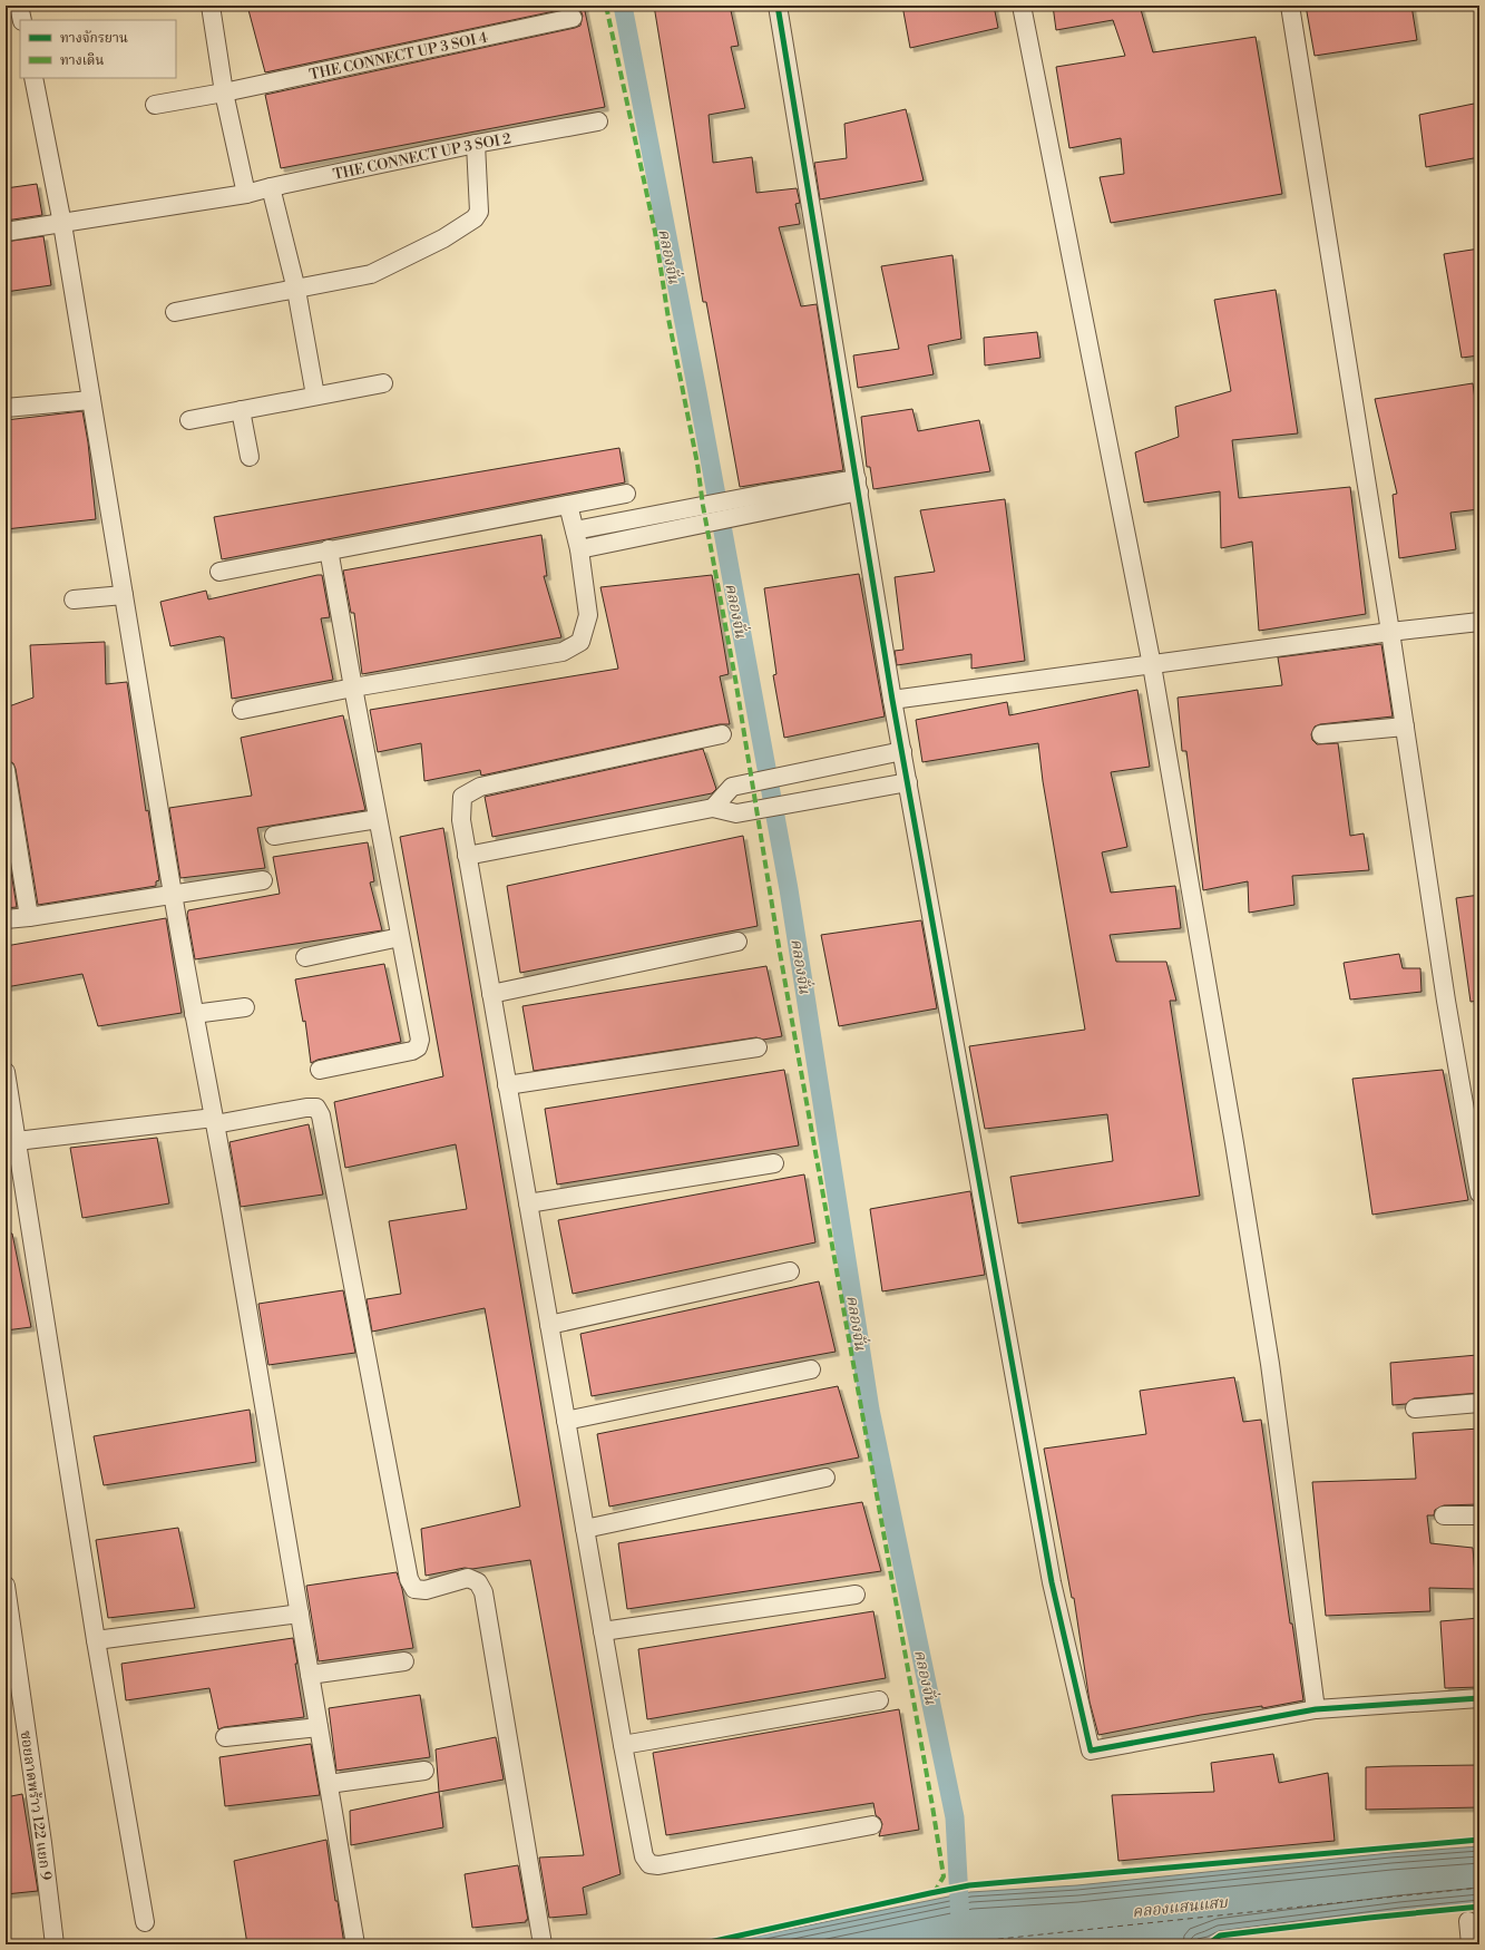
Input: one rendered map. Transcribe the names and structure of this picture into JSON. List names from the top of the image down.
{
  "streets": {
    "street": ["THE CONNECT UP 3 SOI 4", "THE CONNECT UP 3 SOI 2", "ซอยลาดพร้าว 122 แยก 9"]
  },
  "water": ["คลองจั่น", "คลองแสนแสบ"],
  "legend": ["ทางจักรยาน", "ทางเดิน"]
}
